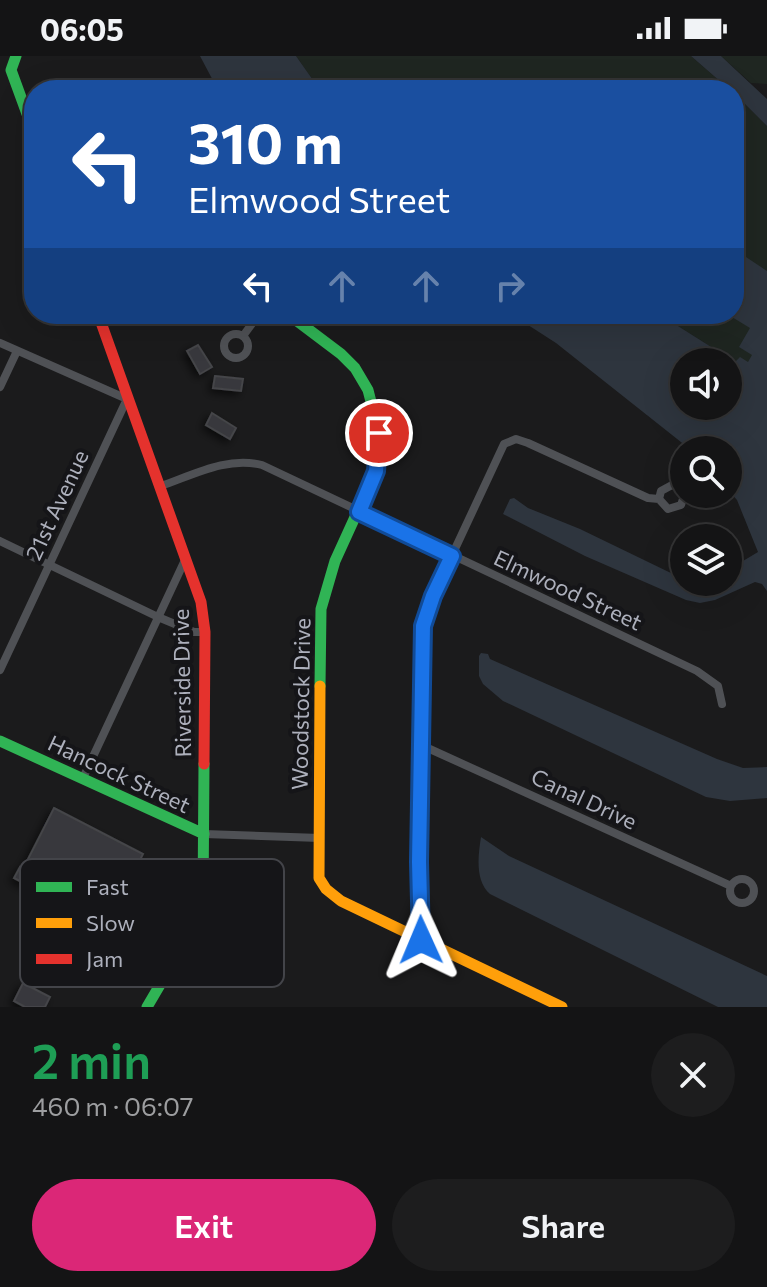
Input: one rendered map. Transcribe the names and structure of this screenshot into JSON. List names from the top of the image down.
{
  "streets": {
    "street": [
      "21st Avenue",
      "Elmwood Street",
      "Riverside Drive",
      "Woodstock Drive",
      "Hancock Street",
      "Canal Drive"
    ]
  },
  "crossings": [
    ["21st Avenue", "Riverside Drive"],
    ["Elmwood Street", "Riverside Drive"],
    ["Elmwood Street", "Woodstock Drive"],
    ["Riverside Drive", "Hancock Street"],
    ["Woodstock Drive", "Hancock Street"]
  ],
  "legend": ["Fast", "Slow", "Jam"],
  "page": {
    "status": "06:05",
    "turn": ["310 m", "Elmwood Street"],
    "heading": ["2 min", "460 m · 06:07"],
    "buttons": ["Exit", "Share"]
  }
}
